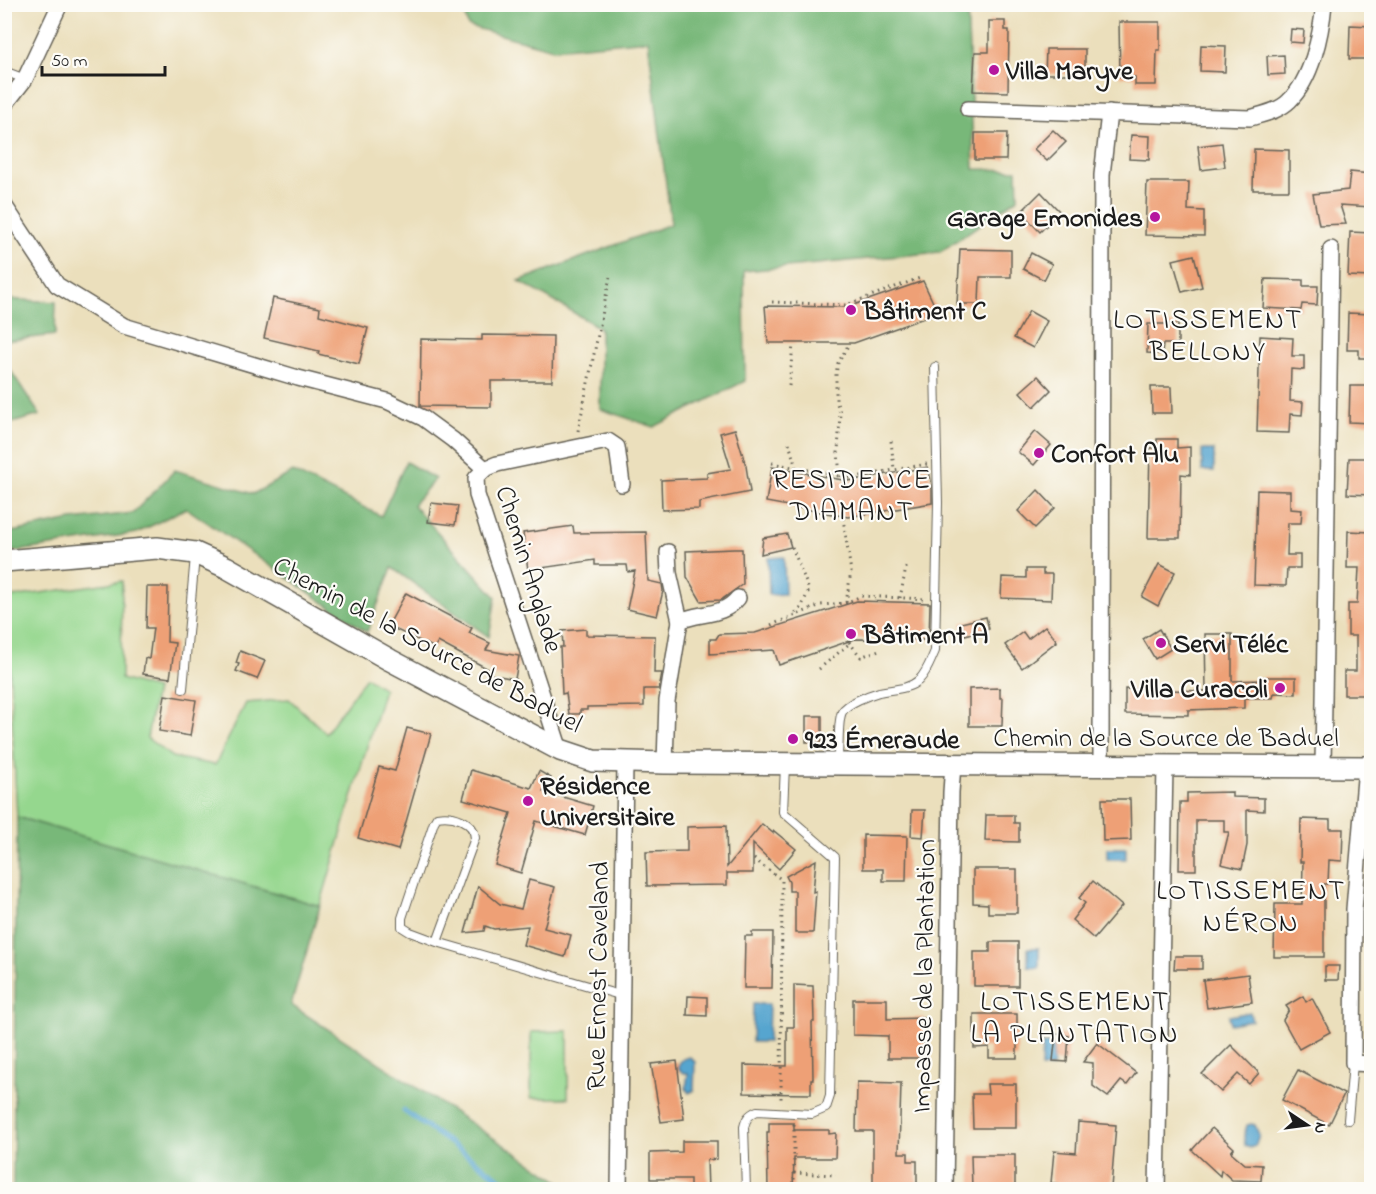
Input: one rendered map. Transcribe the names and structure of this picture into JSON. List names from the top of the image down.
{
  "streets": {
    "street": [
      "Chemin Anglade",
      "Chemin de la Source de Baduel",
      "Rue Ernest Caveland",
      "Impasse de la Plantation"
    ]
  },
  "crossings": [
    ["Chemin Anglade", "Chemin de la Source de Baduel"],
    ["Chemin de la Source de Baduel", "Rue Ernest Caveland"],
    ["Chemin de la Source de Baduel", "Impasse de la Plantation"]
  ],
  "districts": [
    "LOTISSEMENT BELLONY",
    "RESIDENCE DIAMANT",
    "LOTISSEMENT NÉRON",
    "LOTISSEMENT LA PLANTATION"
  ],
  "places": [
    "Villa Maryve",
    "Garage Emonides",
    "Bâtiment C",
    "Confort Alu",
    "Bâtiment A",
    "Servi Téléc",
    "Villa Curacoli",
    "923 Émeraude",
    "Résidence Universitaire"
  ],
  "scale_bar": "50 m",
  "north": "right"
}
